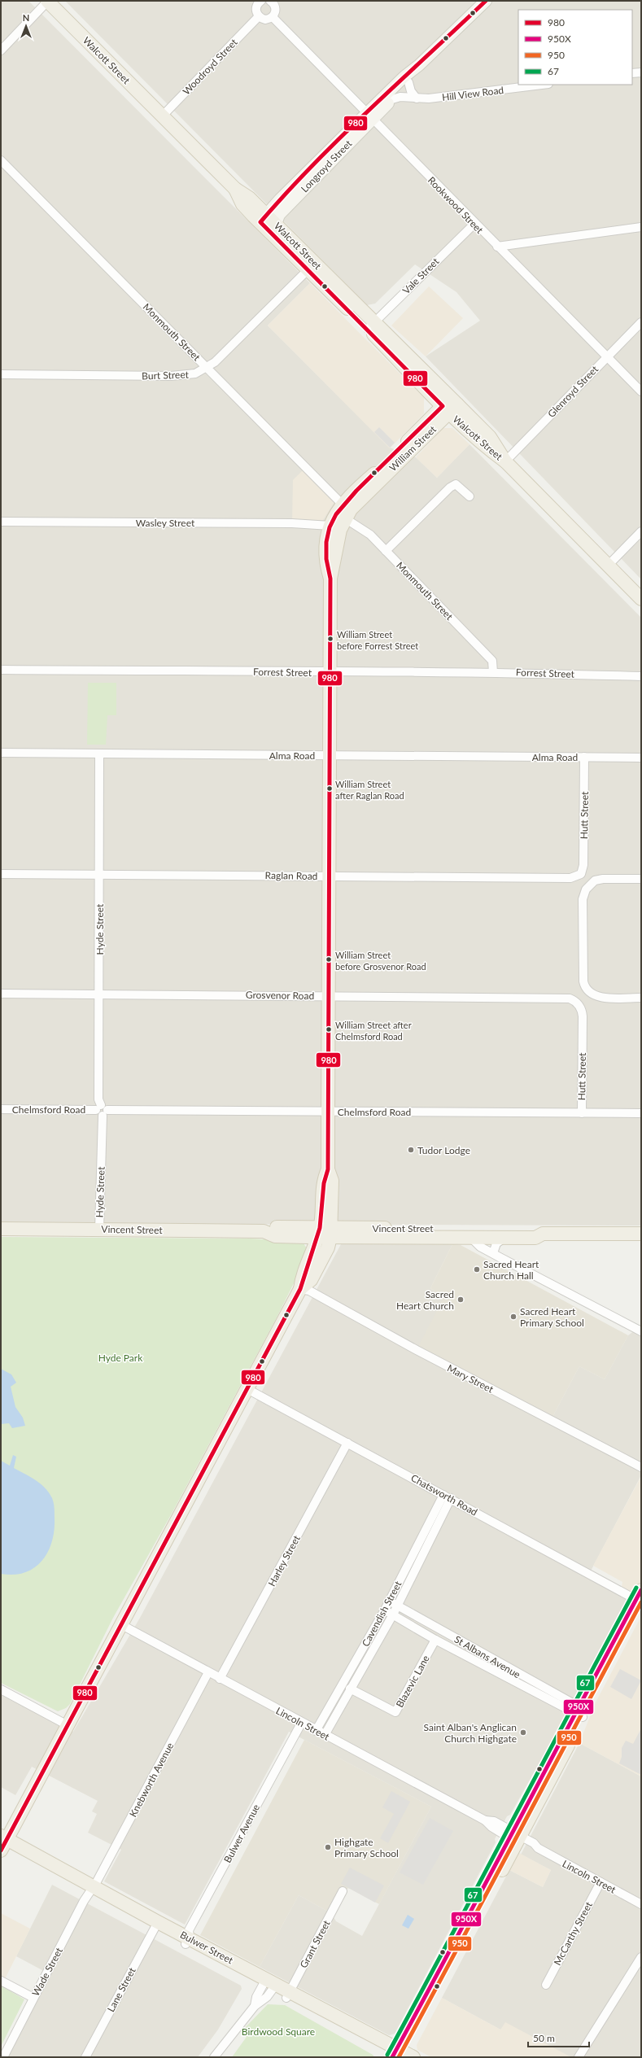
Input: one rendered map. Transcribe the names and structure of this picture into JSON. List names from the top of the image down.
{
  "streets": {
    "main road": [
      "Walcott Street",
      "Longroyd Street",
      "William Street",
      "Vincent Street",
      "Bulwer Street"
    ],
    "street": [
      "Woodroyd Street",
      "Hill View Road",
      "Rookwood Street",
      "Vale Street",
      "Monmouth Street",
      "Burt Street",
      "Glenroyd Street",
      "Wasley Street",
      "Forrest Street",
      "Alma Road",
      "Hutt Street",
      "Raglan Road",
      "Hyde Street",
      "Grosvenor Road",
      "Chelmsford Road",
      "Mary Street",
      "Chatsworth Road",
      "Harley Street",
      "Cavendish Street",
      "St Albans Avenue",
      "Blazevic Lane",
      "Lincoln Street",
      "Knebworth Avenue",
      "Bulwer Avenue",
      "McCarthy Street",
      "Grant Street",
      "Wade Street",
      "Lane Street"
    ]
  },
  "crossings": [
    ["Walcott Street", "Woodroyd Street"],
    ["Walcott Street", "Longroyd Street"],
    ["Walcott Street", "Vale Street"],
    ["Walcott Street", "Burt Street"],
    ["Walcott Street", "Glenroyd Street"],
    ["Walcott Street", "William Street"],
    ["Hill View Road", "Longroyd Street"],
    ["Longroyd Street", "Rookwood Street"],
    ["Rookwood Street", "Vale Street"],
    ["Rookwood Street", "Glenroyd Street"],
    ["Monmouth Street", "Burt Street"],
    ["Monmouth Street", "William Street"],
    ["Monmouth Street", "Forrest Street"],
    ["William Street", "Wasley Street"],
    ["William Street", "Forrest Street"],
    ["William Street", "Alma Road"],
    ["William Street", "Raglan Road"],
    ["William Street", "Grosvenor Road"],
    ["William Street", "Chelmsford Road"],
    ["William Street", "Vincent Street"],
    ["William Street", "Mary Street"],
    ["William Street", "Chatsworth Road"],
    ["William Street", "Lincoln Street"],
    ["William Street", "Bulwer Street"],
    ["Alma Road", "Hutt Street"],
    ["Alma Road", "Hyde Street"],
    ["Hutt Street", "Raglan Road"],
    ["Hutt Street", "Grosvenor Road"],
    ["Hutt Street", "Chelmsford Road"],
    ["Raglan Road", "Hyde Street"],
    ["Hyde Street", "Grosvenor Road"],
    ["Hyde Street", "Chelmsford Road"],
    ["Hyde Street", "Vincent Street"],
    ["Chatsworth Road", "Harley Street"],
    ["Chatsworth Road", "Cavendish Street"],
    ["Harley Street", "Lincoln Street"],
    ["Cavendish Street", "St Albans Avenue"],
    ["Cavendish Street", "Blazevic Lane"],
    ["Cavendish Street", "Lincoln Street"],
    ["St Albans Avenue", "Blazevic Lane"],
    ["Lincoln Street", "Knebworth Avenue"],
    ["Lincoln Street", "Bulwer Avenue"],
    ["Lincoln Street", "McCarthy Street"],
    ["Knebworth Avenue", "Bulwer Street"],
    ["Knebworth Avenue", "Wade Street"],
    ["Bulwer Avenue", "Bulwer Street"],
    ["Grant Street", "Bulwer Street"],
    ["Bulwer Street", "Wade Street"],
    ["Bulwer Street", "Lane Street"]
  ],
  "parks": ["Hyde Park", "Birdwood Square"],
  "places": [
    "William Street before Forrest Street",
    "William Street after Raglan Road",
    "William Street before Grosvenor Road",
    "William Street after Chelmsford Road",
    "Tudor Lodge",
    "Sacred Heart Church Hall",
    "Sacred Heart Church",
    "Sacred Heart Primary School",
    "Saint Alban's Anglican Church Highgate",
    "Highgate Primary School"
  ],
  "lines": [
    "transit line 980",
    "transit line 67",
    "transit line 950X",
    "transit line 950"
  ],
  "legend": [
    "980",
    "950X",
    "950",
    "67"
  ],
  "scale_bar": "50 m",
  "north": "top"
}
